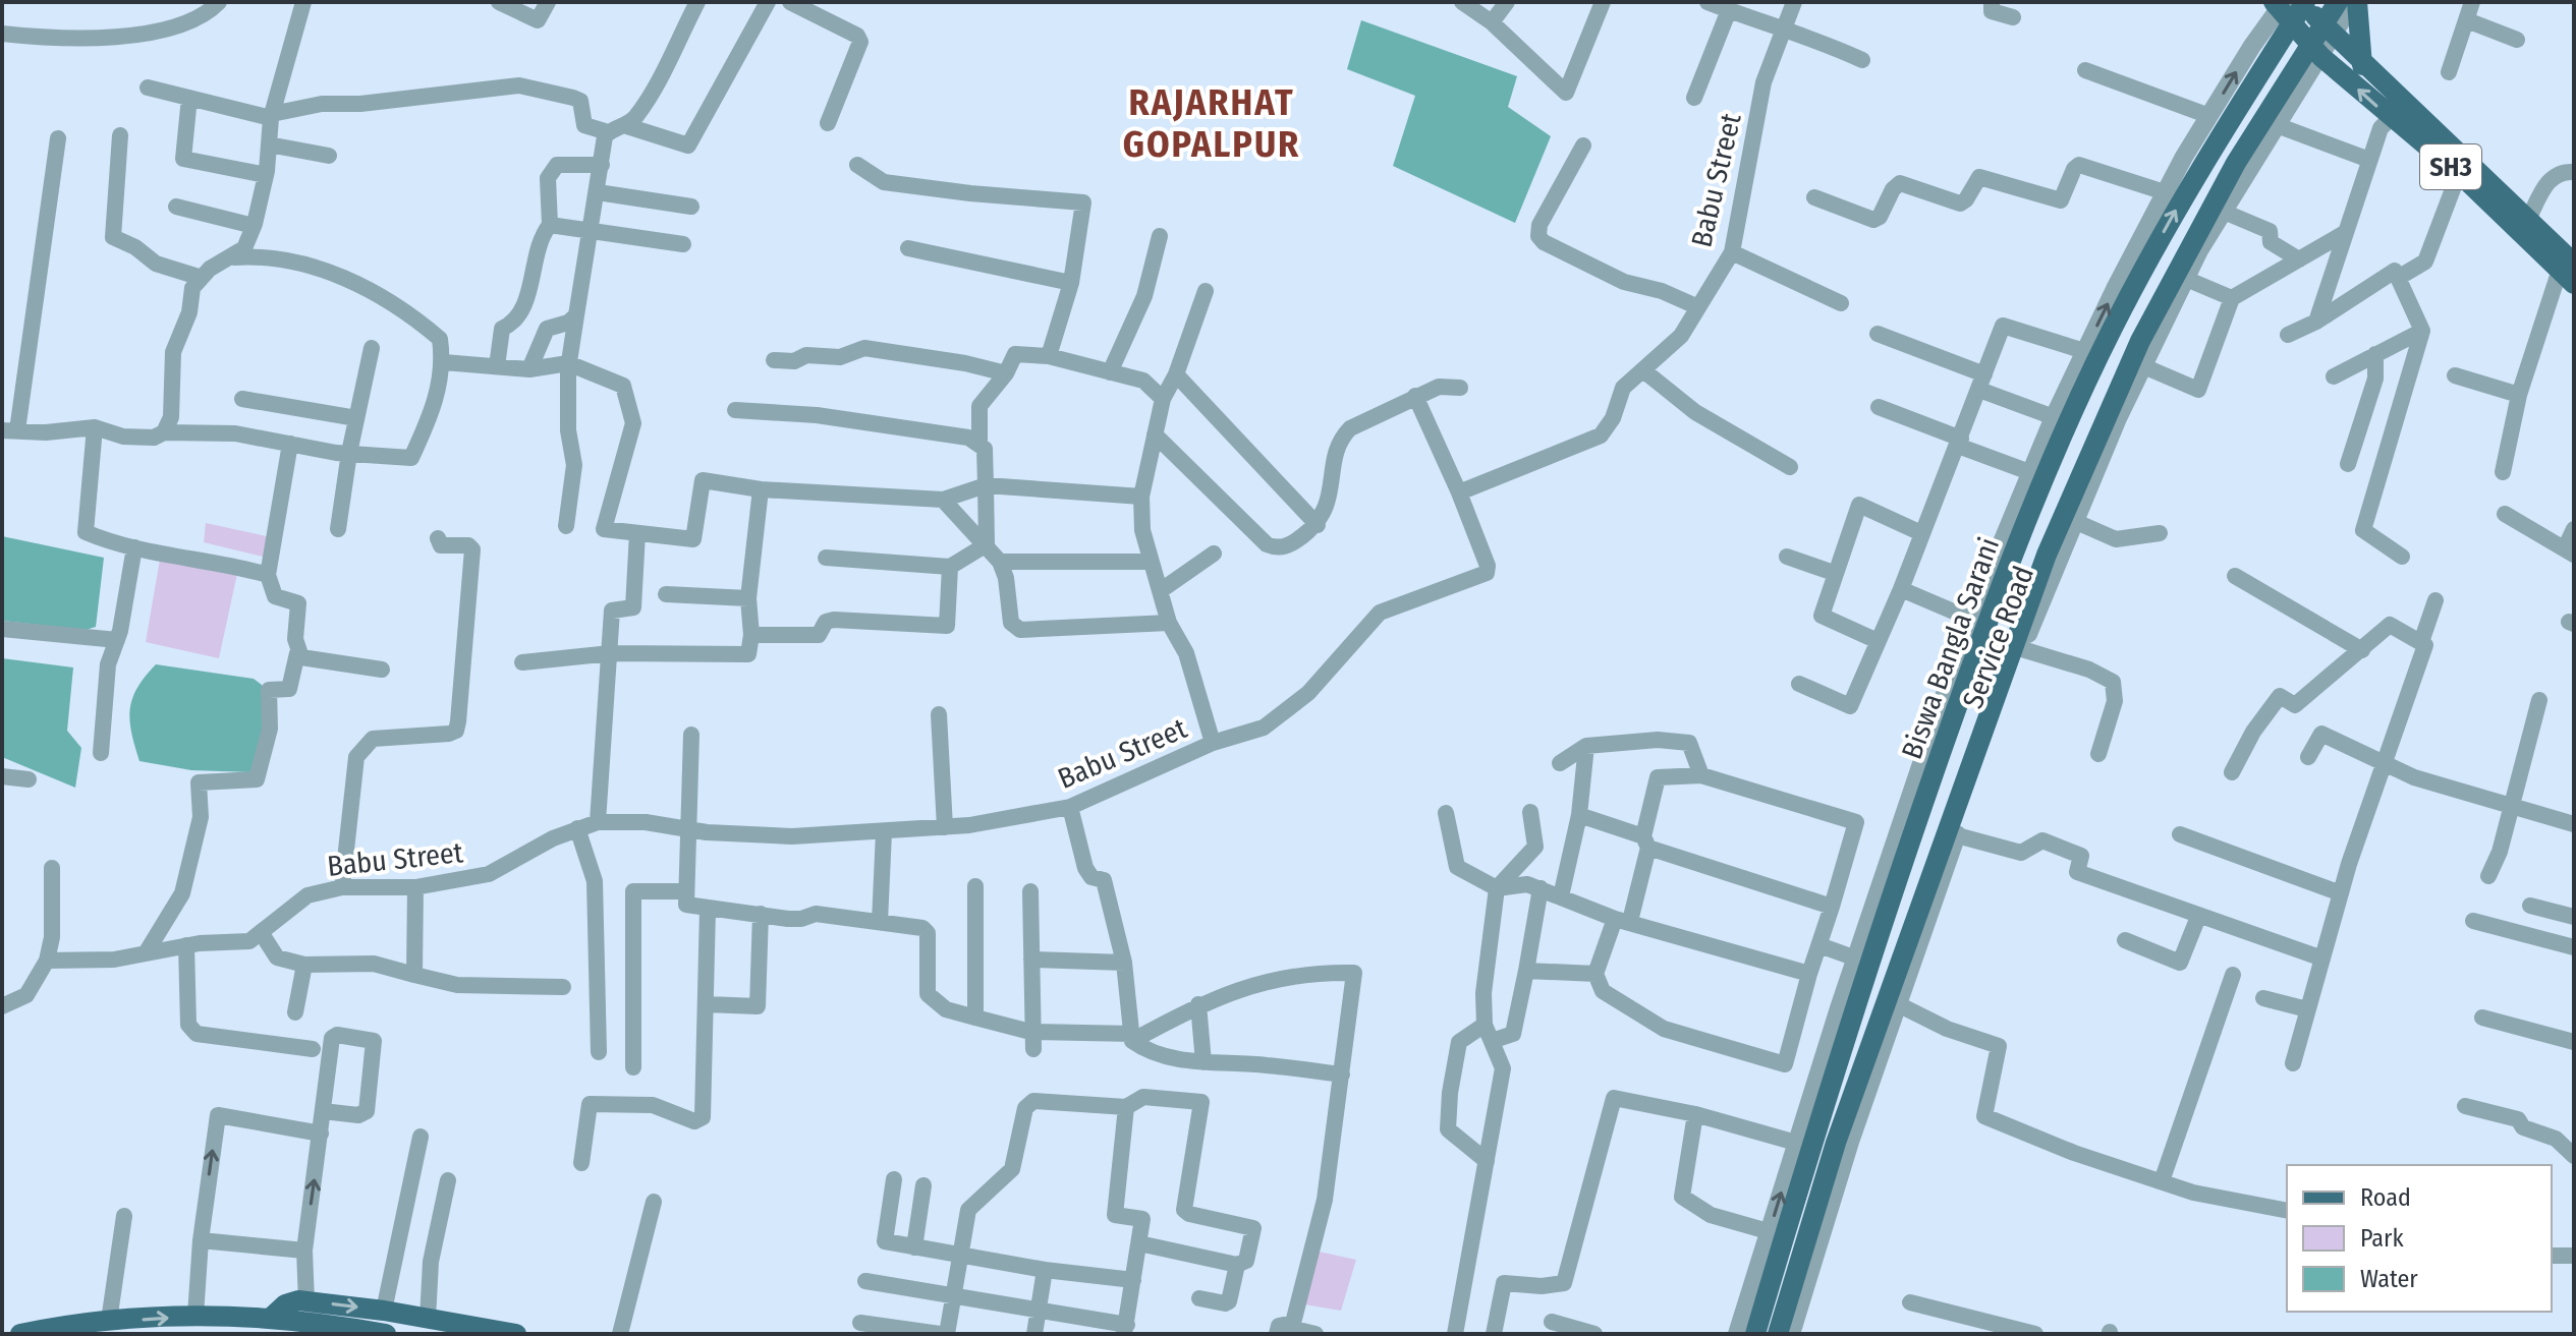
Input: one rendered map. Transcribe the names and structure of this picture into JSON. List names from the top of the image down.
{
  "streets": {
    "main road": ["SH3", "Biswa Bangla Sarani"],
    "street": ["Babu Street", "Service Road"]
  },
  "crossings": [
    ["SH3", "Service Road"],
    ["SH3", "Biswa Bangla Sarani"],
    ["Service Road", "Biswa Bangla Sarani"]
  ],
  "districts": ["RAJARHAT GOPALPUR"],
  "legend": ["Road", "Park", "Water"]
}
